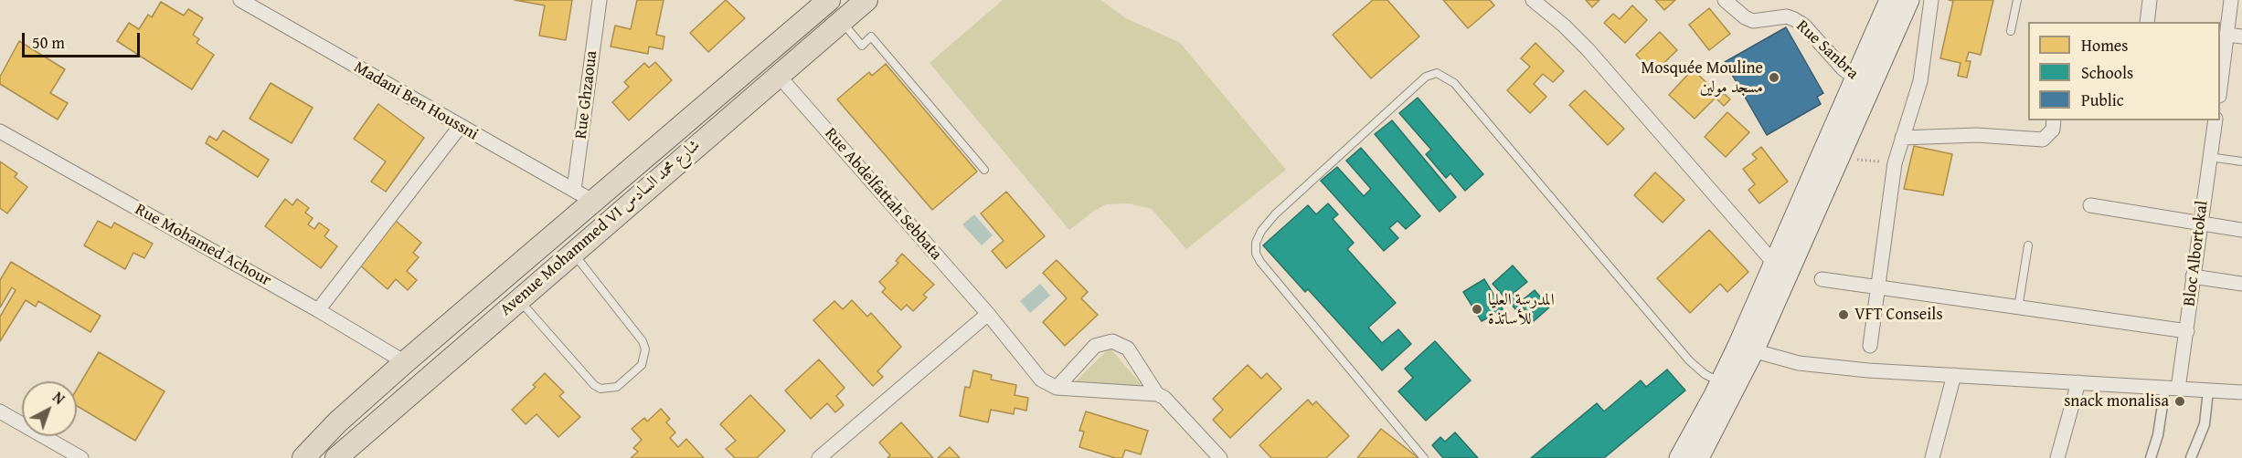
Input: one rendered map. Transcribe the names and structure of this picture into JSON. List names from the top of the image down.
{
  "streets": {
    "main road": ["Avenue Mohammed VI شارع محمد السادس"],
    "street": [
      "Rue Sanbra",
      "Rue Ghzaoua",
      "Madani Ben Houssni",
      "Rue Abdelfattah Sebbata",
      "Rue Mohamed Achour",
      "Bloc Albortokal"
    ]
  },
  "crossings": [
    ["Rue Ghzaoua", "Madani Ben Houssni"],
    ["Rue Ghzaoua", "Avenue Mohammed VI شارع محمد السادس"],
    ["Madani Ben Houssni", "Avenue Mohammed VI شارع محمد السادس"],
    ["Rue Abdelfattah Sebbata", "Avenue Mohammed VI شارع محمد السادس"],
    ["Avenue Mohammed VI شارع محمد السادس", "Rue Mohamed Achour"]
  ],
  "places": [
    "Mosquée Mouline مسجد مولين",
    "المدرسة العليا للأساتذة",
    "VFT Conseils",
    "snack monalisa"
  ],
  "legend": ["Homes", "Schools", "Public"],
  "scale_bar": "50 m",
  "north": "top right"
}
